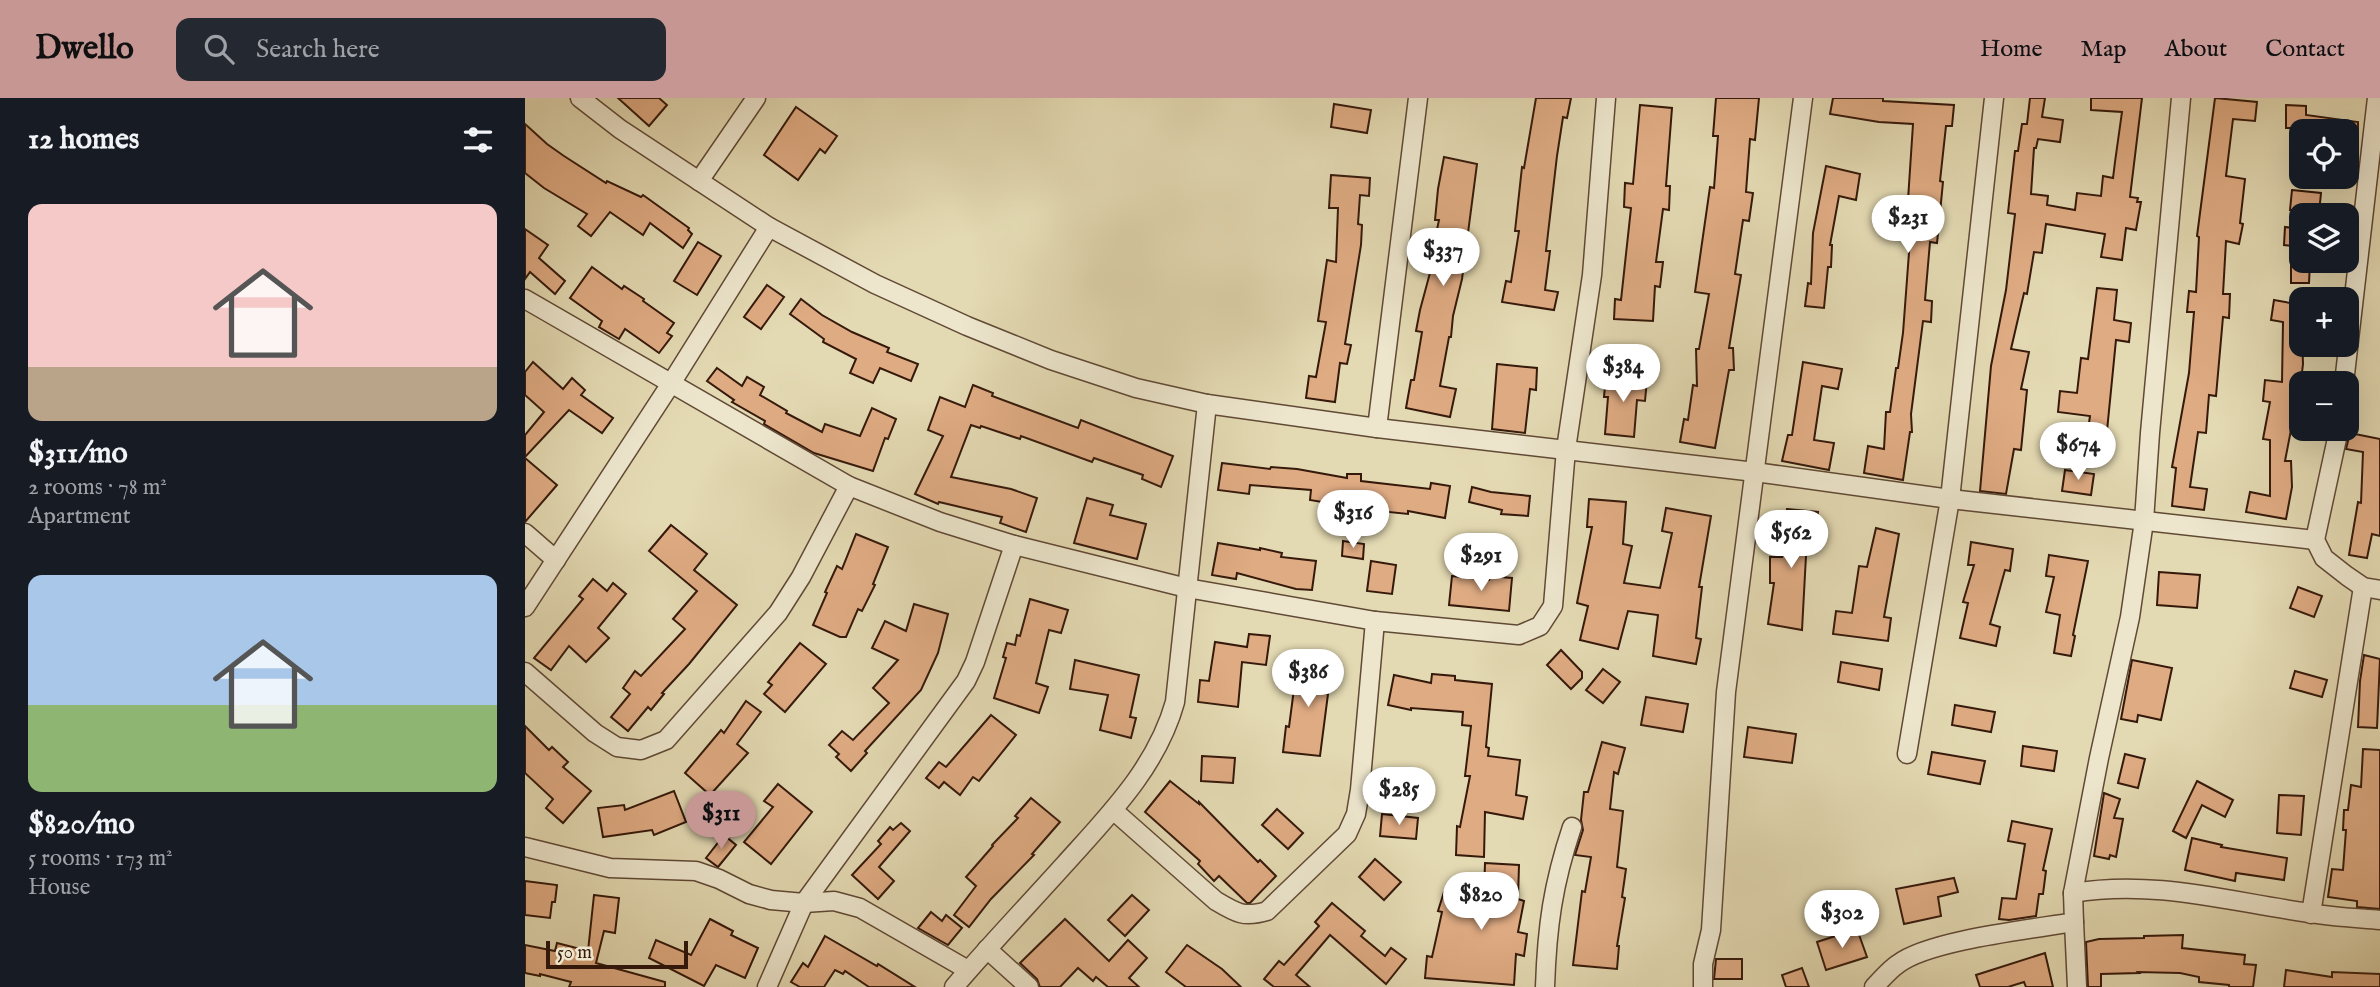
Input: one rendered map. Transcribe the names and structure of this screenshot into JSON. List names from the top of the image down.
{
  "scale_bar": "50 m",
  "page": {
    "header": "Dwello",
    "search": "Search here",
    "nav": [
      "Home",
      "Map",
      "About",
      "Contact"
    ],
    "heading": "12 homes",
    "map_buttons": ["+", "−"],
    "list": [
      {
        "name": "$311/mo",
        "note": "2 rooms · 78 m² · Apartment"
      },
      {
        "name": "$820/mo",
        "note": "5 rooms · 173 m² · House"
      }
    ],
    "price": [
      "$231",
      "$337",
      "$384",
      "$674",
      "$316",
      "$562",
      "$291",
      "$386",
      "$285",
      "$311",
      "$820",
      "$302"
    ],
    "scale": "50 m"
  }
}
